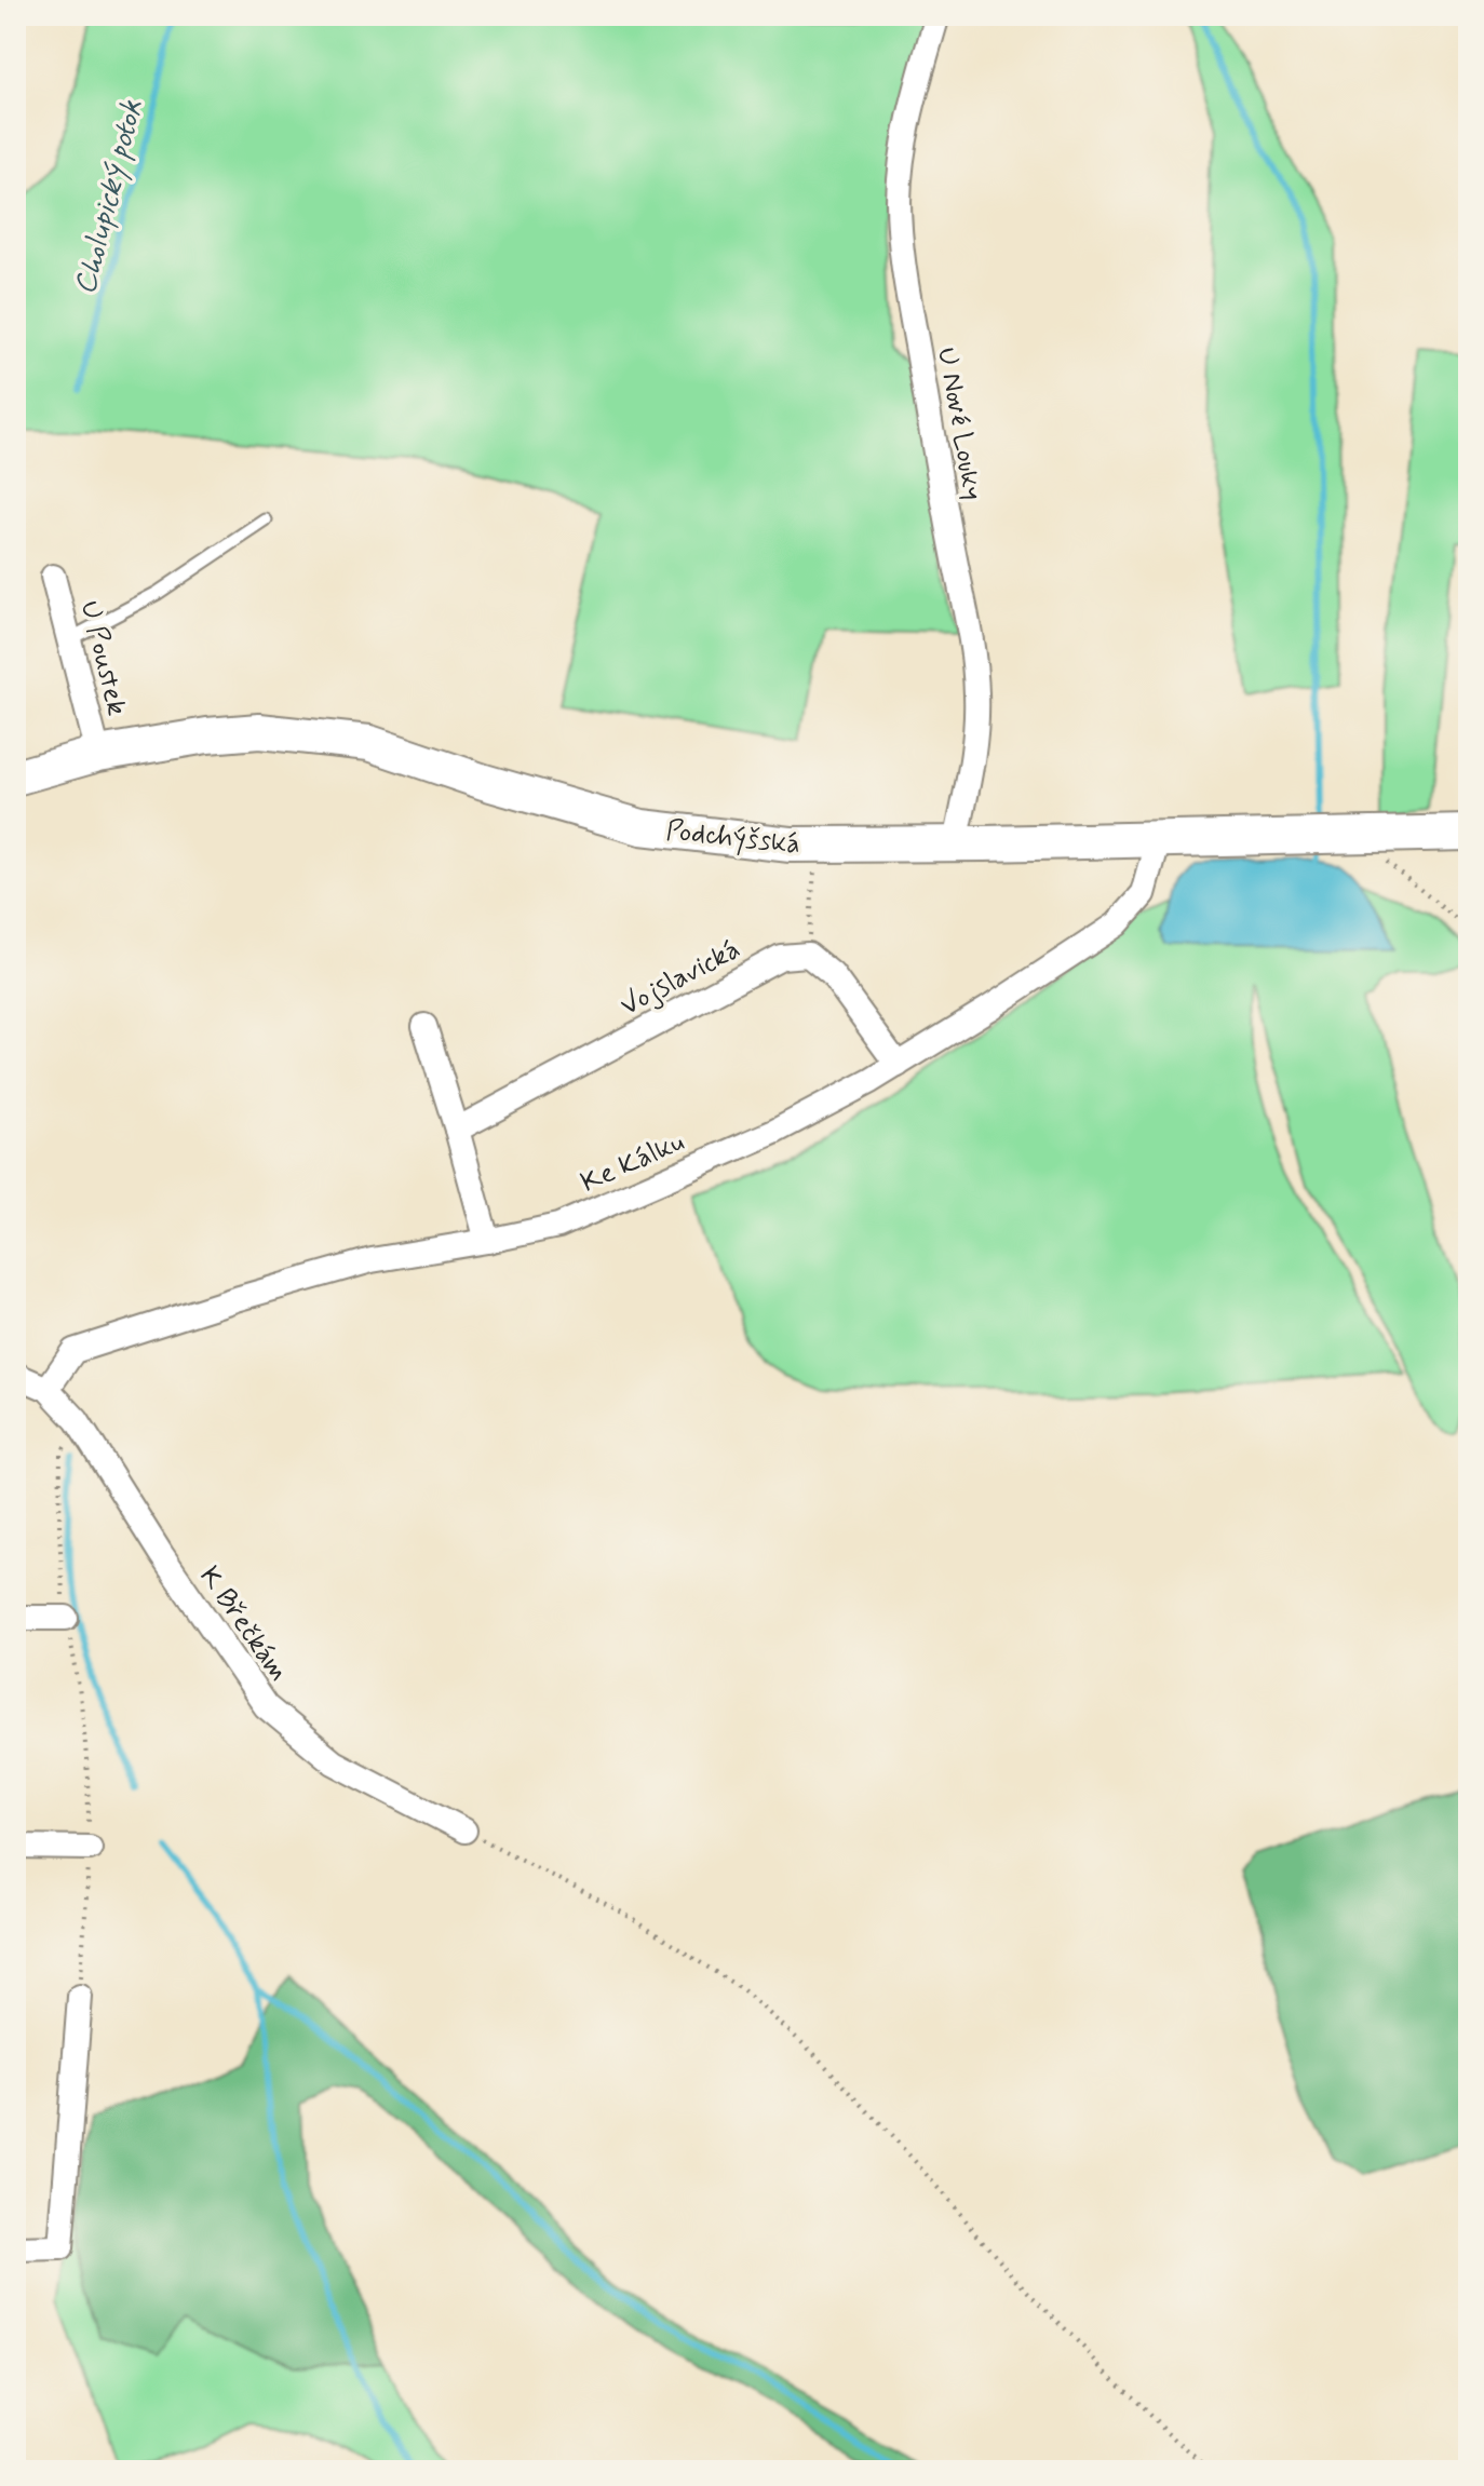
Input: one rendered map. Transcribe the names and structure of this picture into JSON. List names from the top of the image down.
{
  "streets": {
    "street": [
      "U Nové Louky",
      "U Poustek",
      "Podchýšská",
      "Vojslavická",
      "Ke Kálku",
      "K Břečkám"
    ]
  },
  "crossings": [
    ["U Nové Louky", "Podchýšská"],
    ["U Poustek", "Podchýšská"],
    ["Podchýšská", "Ke Kálku"]
  ],
  "water": ["Cholupický potok"]
}
